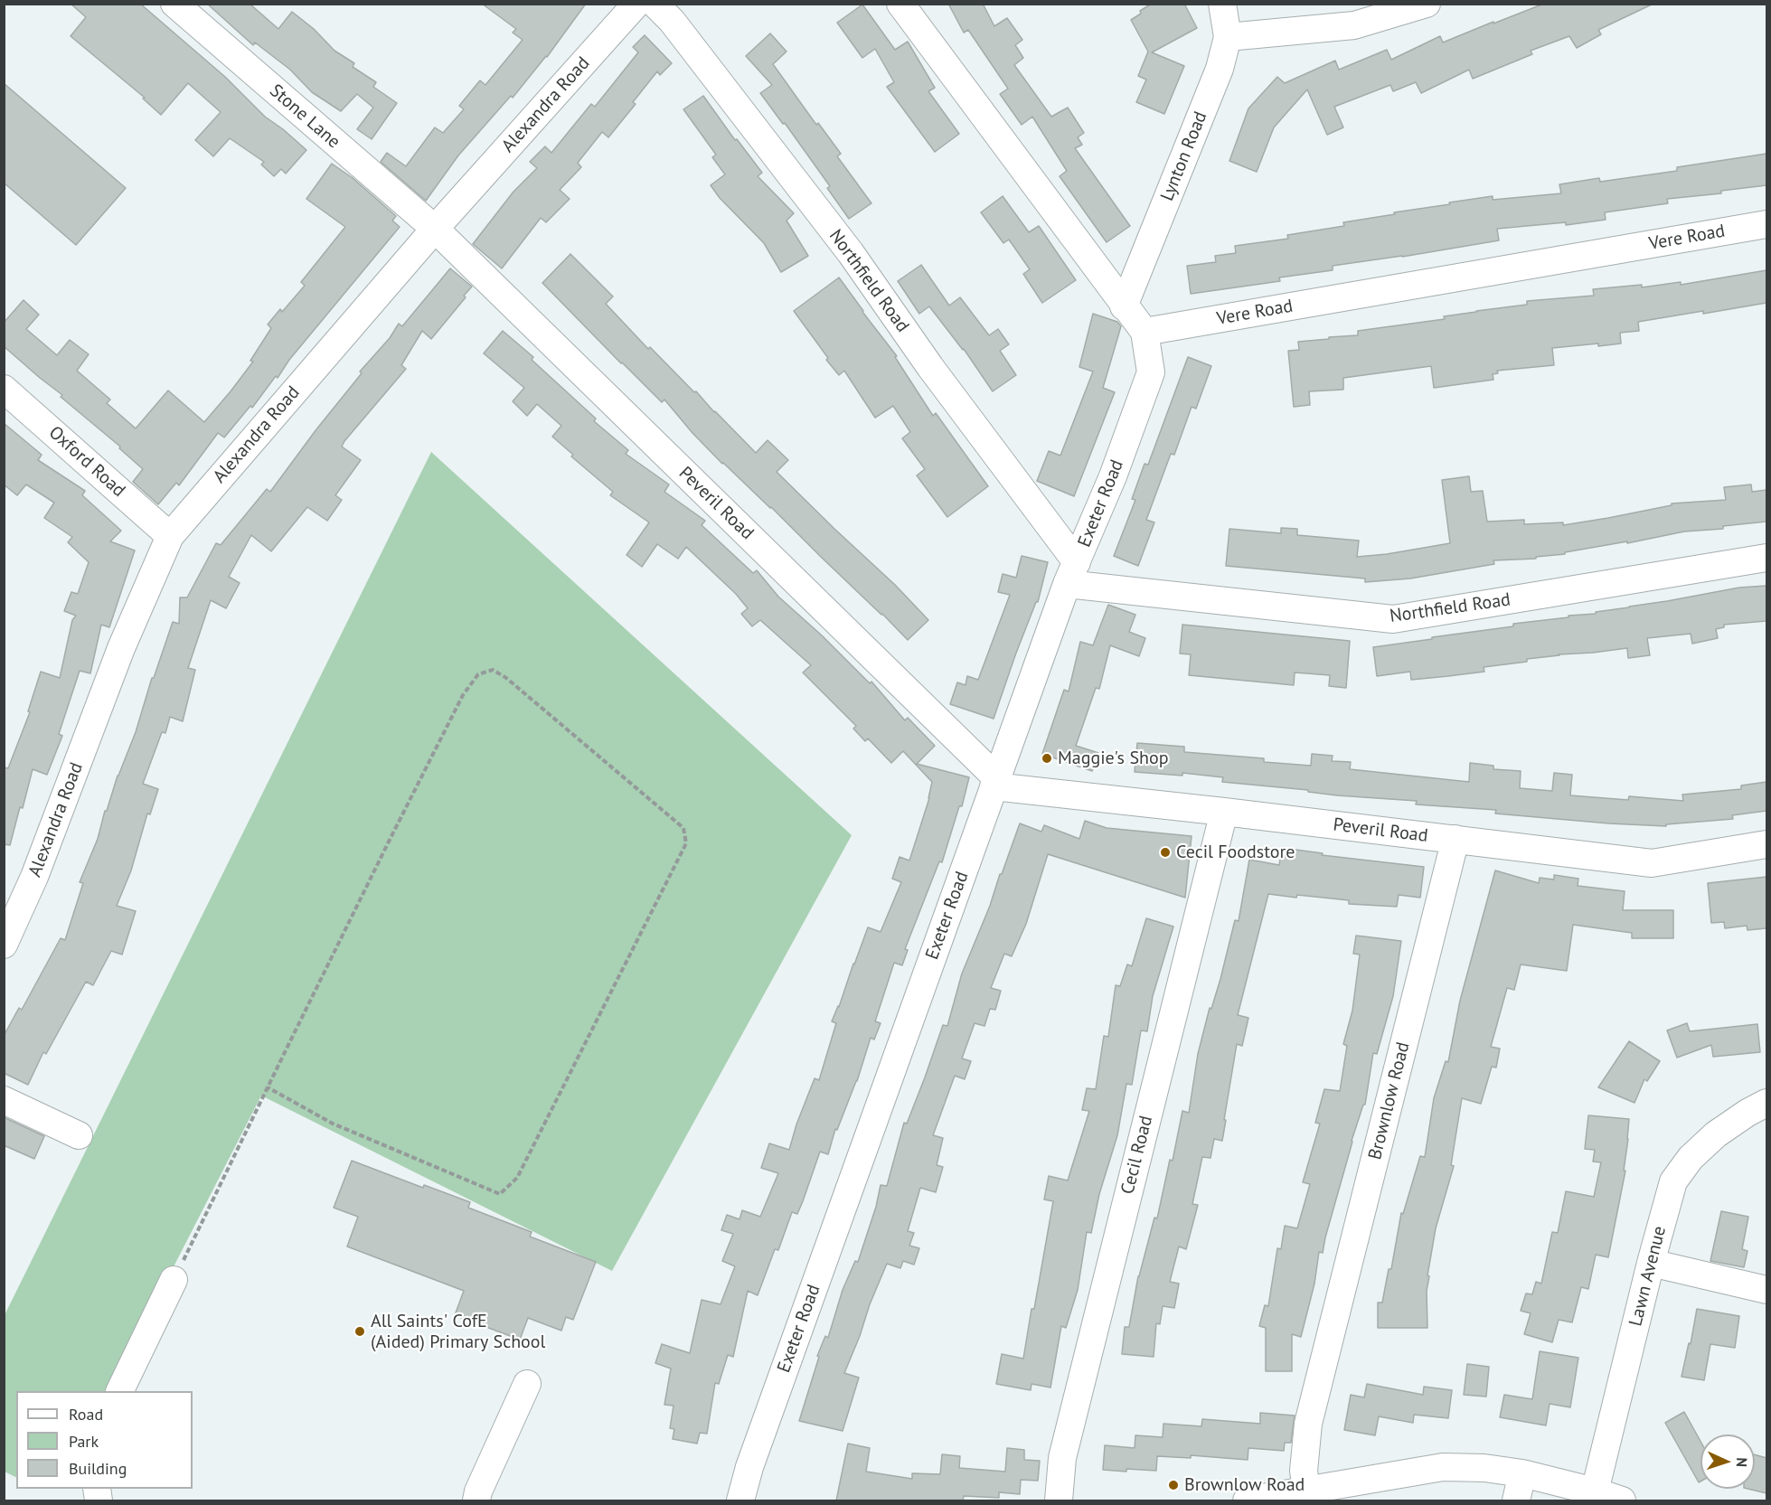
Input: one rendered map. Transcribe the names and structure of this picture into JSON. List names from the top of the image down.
{
  "streets": {
    "street": [
      "Alexandra Road",
      "Stone Lane",
      "Lynton Road",
      "Vere Road",
      "Northfield Road",
      "Oxford Road",
      "Peveril Road",
      "Exeter Road",
      "Brownlow Road",
      "Cecil Road",
      "Lawn Avenue"
    ]
  },
  "crossings": [
    ["Alexandra Road", "Stone Lane"],
    ["Alexandra Road", "Oxford Road"],
    ["Alexandra Road", "Peveril Road"],
    ["Stone Lane", "Peveril Road"],
    ["Vere Road", "Exeter Road"],
    ["Northfield Road", "Exeter Road"],
    ["Peveril Road", "Exeter Road"],
    ["Peveril Road", "Brownlow Road"],
    ["Peveril Road", "Cecil Road"]
  ],
  "places": [
    "Maggie's Shop",
    "Cecil Foodstore",
    "All Saints' CofE (Aided) Primary School",
    "Brownlow Road"
  ],
  "legend": ["Road", "Park", "Building"],
  "north": "right"
}
